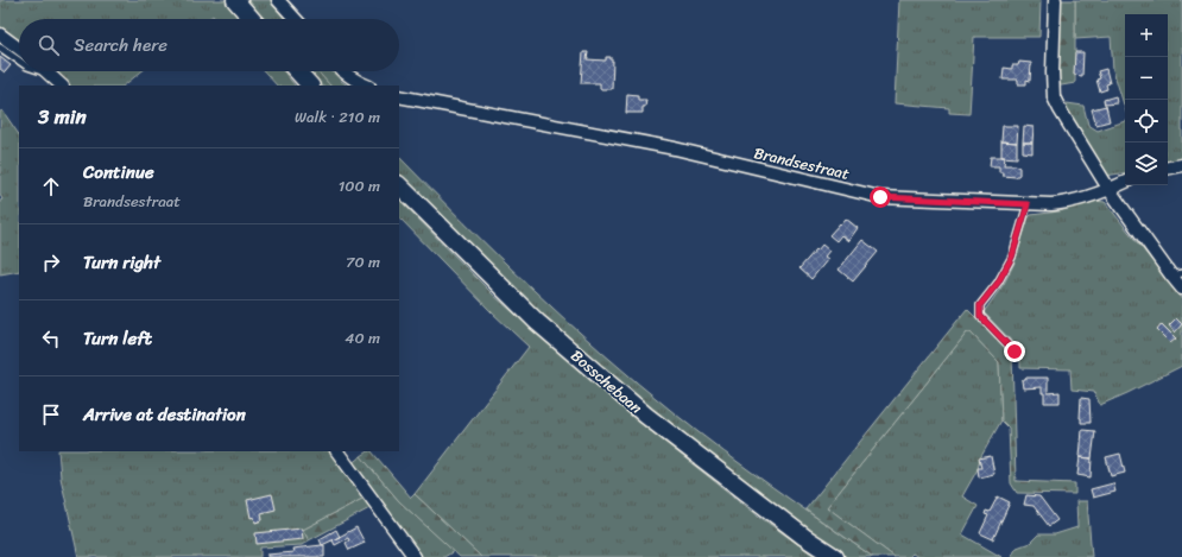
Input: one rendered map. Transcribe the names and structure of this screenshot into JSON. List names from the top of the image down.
{
  "streets": {
    "main road": ["Bosschebaan"],
    "street": ["Brandsestraat"]
  },
  "page": {
    "map_buttons": ["+", "−"],
    "search": "Search here",
    "heading": ["3 min", "Walk · 210 m"],
    "list": [
      ["Continue", "Brandsestraat", "100 m"],
      ["Turn right", "70 m"],
      ["Turn left", "40 m"],
      "Arrive at destination"
    ]
  }
}
